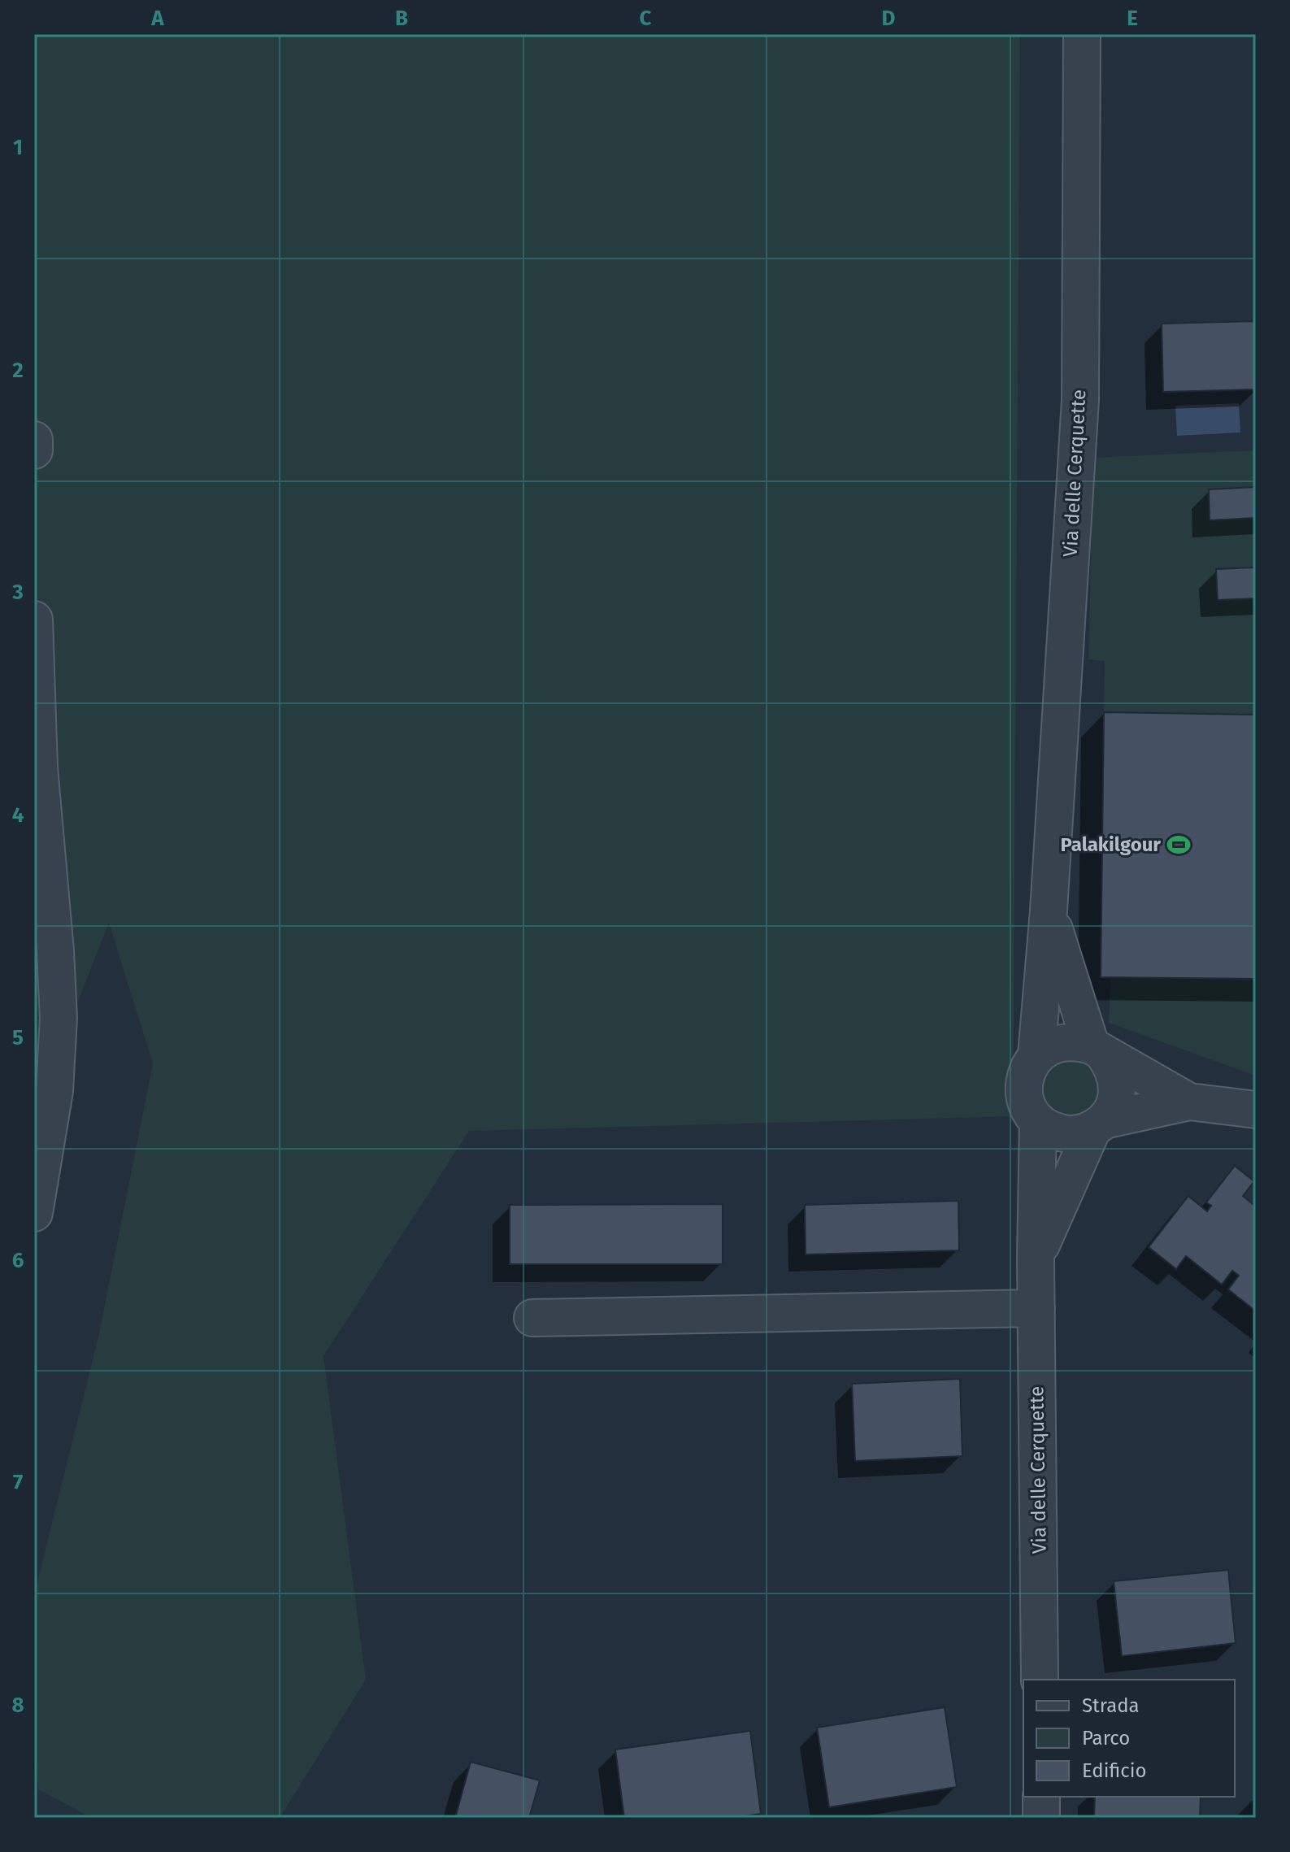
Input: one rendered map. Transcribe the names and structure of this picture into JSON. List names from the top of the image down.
{
  "streets": {
    "street": ["Via delle Cerquette"]
  },
  "places": {
    "sports": ["Palakilgour"]
  },
  "legend": ["Strada", "Parco", "Edificio"],
  "grid": {
    "columns": [
      "A",
      "B",
      "C",
      "D",
      "E"
    ],
    "rows": [
      "1",
      "2",
      "3",
      "4",
      "5",
      "6",
      "7",
      "8"
    ]
  }
}
